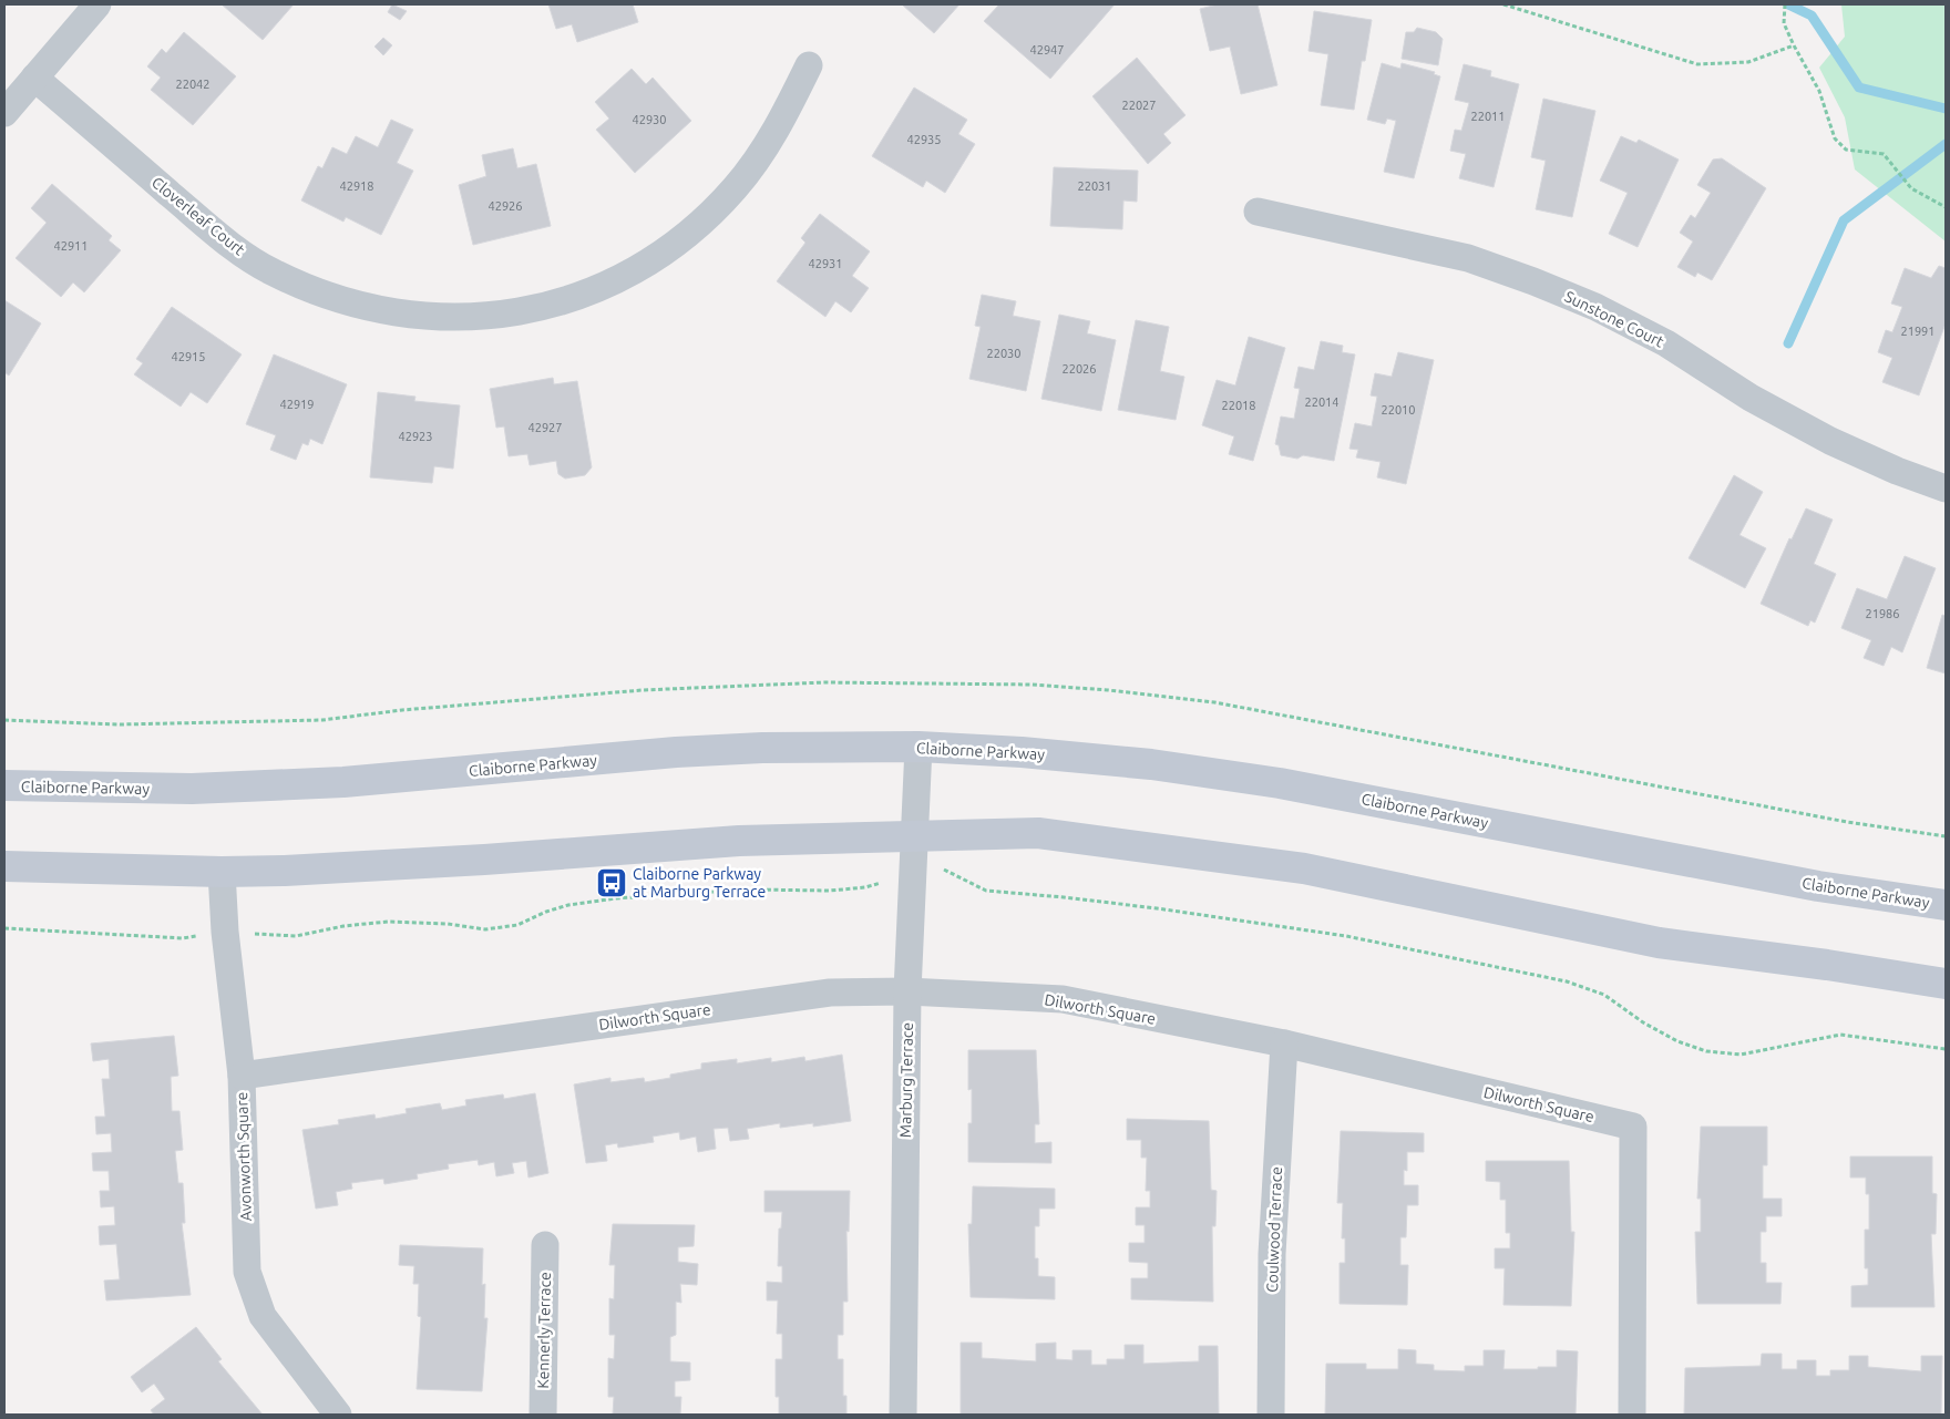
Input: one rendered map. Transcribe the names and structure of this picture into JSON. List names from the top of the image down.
{
  "streets": {
    "main road": ["Claiborne Parkway"],
    "street": [
      "Cloverleaf Court",
      "Sunstone Court",
      "Dilworth Square",
      "Marburg Terrace",
      "Avonworth Square",
      "Coulwood Terrace",
      "Kennerly Terrace"
    ]
  },
  "crossings": [
    ["Claiborne Parkway", "Marburg Terrace"],
    ["Dilworth Square", "Marburg Terrace"],
    ["Dilworth Square", "Avonworth Square"],
    ["Dilworth Square", "Coulwood Terrace"]
  ],
  "places": {
    "bus stop": ["Claiborne Parkway at Marburg Terrace"]
  },
  "house_numbers": [
    "42947",
    "22042",
    "22027",
    "22011",
    "42930",
    "42935",
    "42918",
    "22031",
    "42926",
    "42911",
    "42931",
    "21991",
    "22030",
    "42915",
    "22026",
    "22014",
    "42919",
    "22018",
    "22010",
    "42927",
    "42923",
    "21986"
  ]
}
